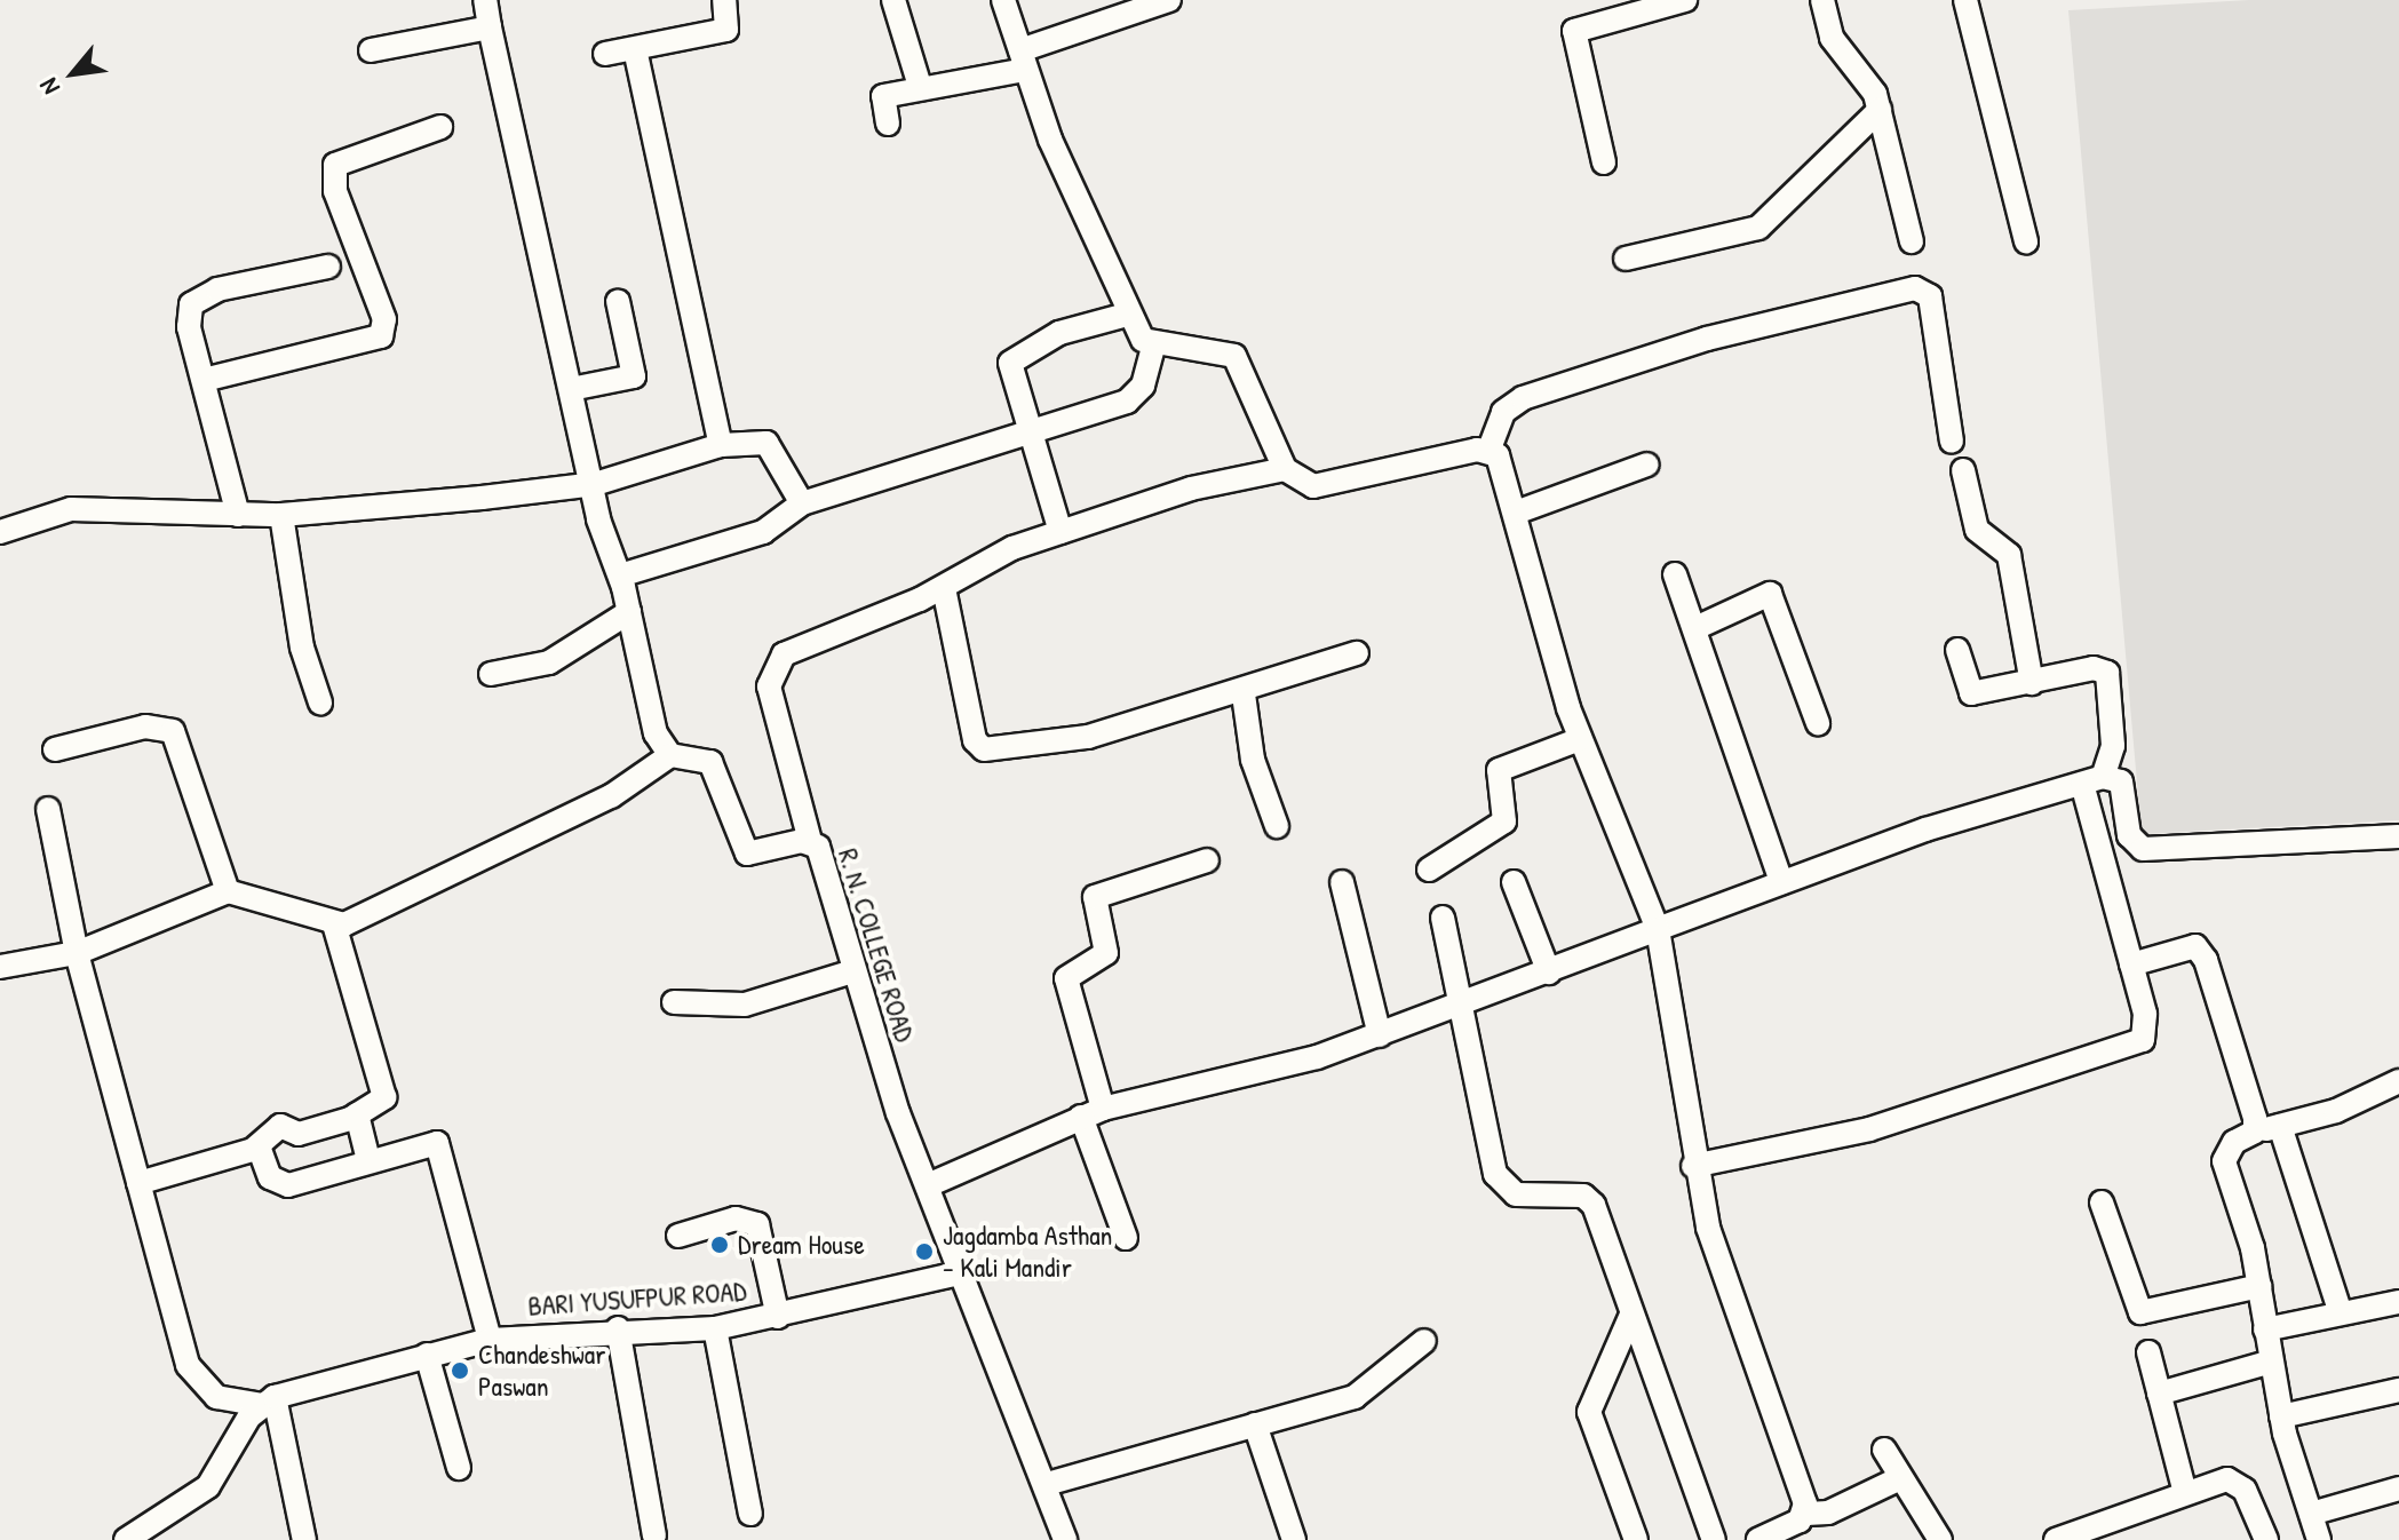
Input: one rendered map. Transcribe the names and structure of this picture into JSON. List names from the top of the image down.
{
  "streets": {
    "street": ["R. N. COLLEGE ROAD", "BARI YUSUFPUR ROAD"]
  },
  "crossings": [
    ["R. N. COLLEGE ROAD", "BARI YUSUFPUR ROAD"]
  ],
  "places": ["Dream House", "Jagdamba Asthan - Kali Mandir", "Chandeshwar Paswan"],
  "north": "bottom left"
}
